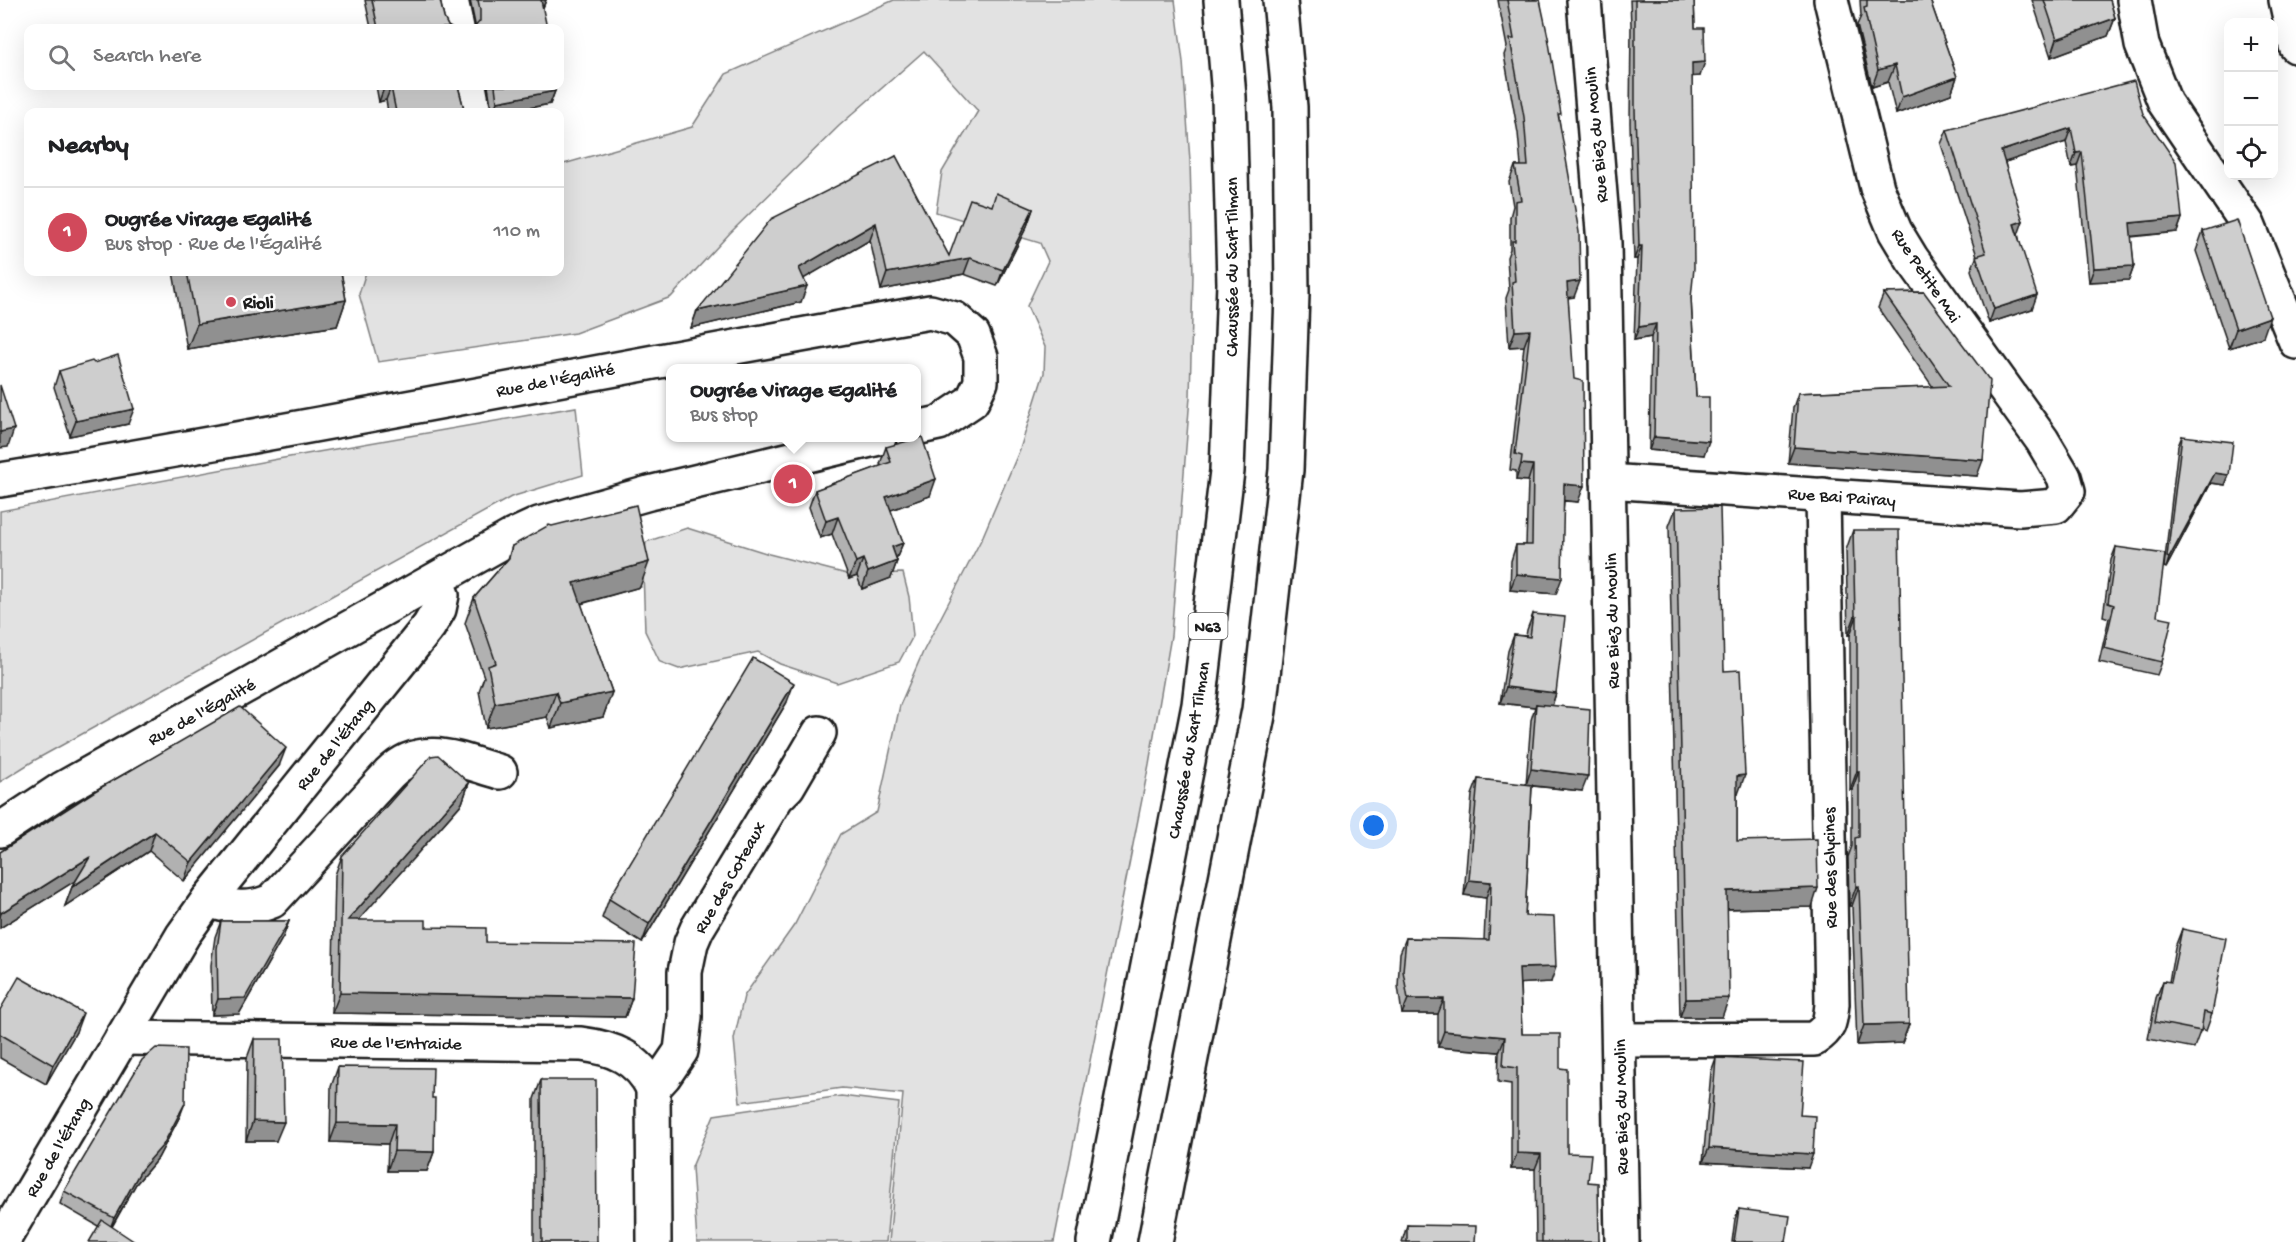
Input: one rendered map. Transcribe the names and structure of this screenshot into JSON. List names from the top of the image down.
{
  "streets": {
    "main road": [
      "Rue Biez du Moulin",
      "Chaussée du Sart Tilman",
      "Rue Petite Mai",
      "Rue de l'Égalité",
      "Rue Bai Pairay",
      "N63",
      "Rue de l'Étang",
      "Rue des Glycines",
      "Rue des Coteaux",
      "Rue de l'Entraide"
    ]
  },
  "crossings": [
    ["Rue Biez du Moulin", "Rue Bai Pairay"],
    ["Rue Biez du Moulin", "Rue des Glycines"],
    ["Rue Petite Mai", "Rue Bai Pairay"],
    ["Rue de l'Égalité", "Rue de l'Étang"],
    ["Rue Bai Pairay", "Rue des Glycines"],
    ["Rue de l'Étang", "Rue de l'Entraide"],
    ["Rue des Coteaux", "Rue de l'Entraide"]
  ],
  "places": ["Rioli"],
  "page": {
    "map_buttons": ["+", "−"],
    "search": "Search here",
    "heading": "Nearby",
    "list": [
      {
        "mark": "1",
        "name": "Ougrée Virage Egalité",
        "note": "Bus stop · Rue de l'Égalité",
        "value": "110 m"
      }
    ],
    "popup": ["Ougrée Virage Egalité", "Bus stop"],
    "pins": "1"
  }
}
